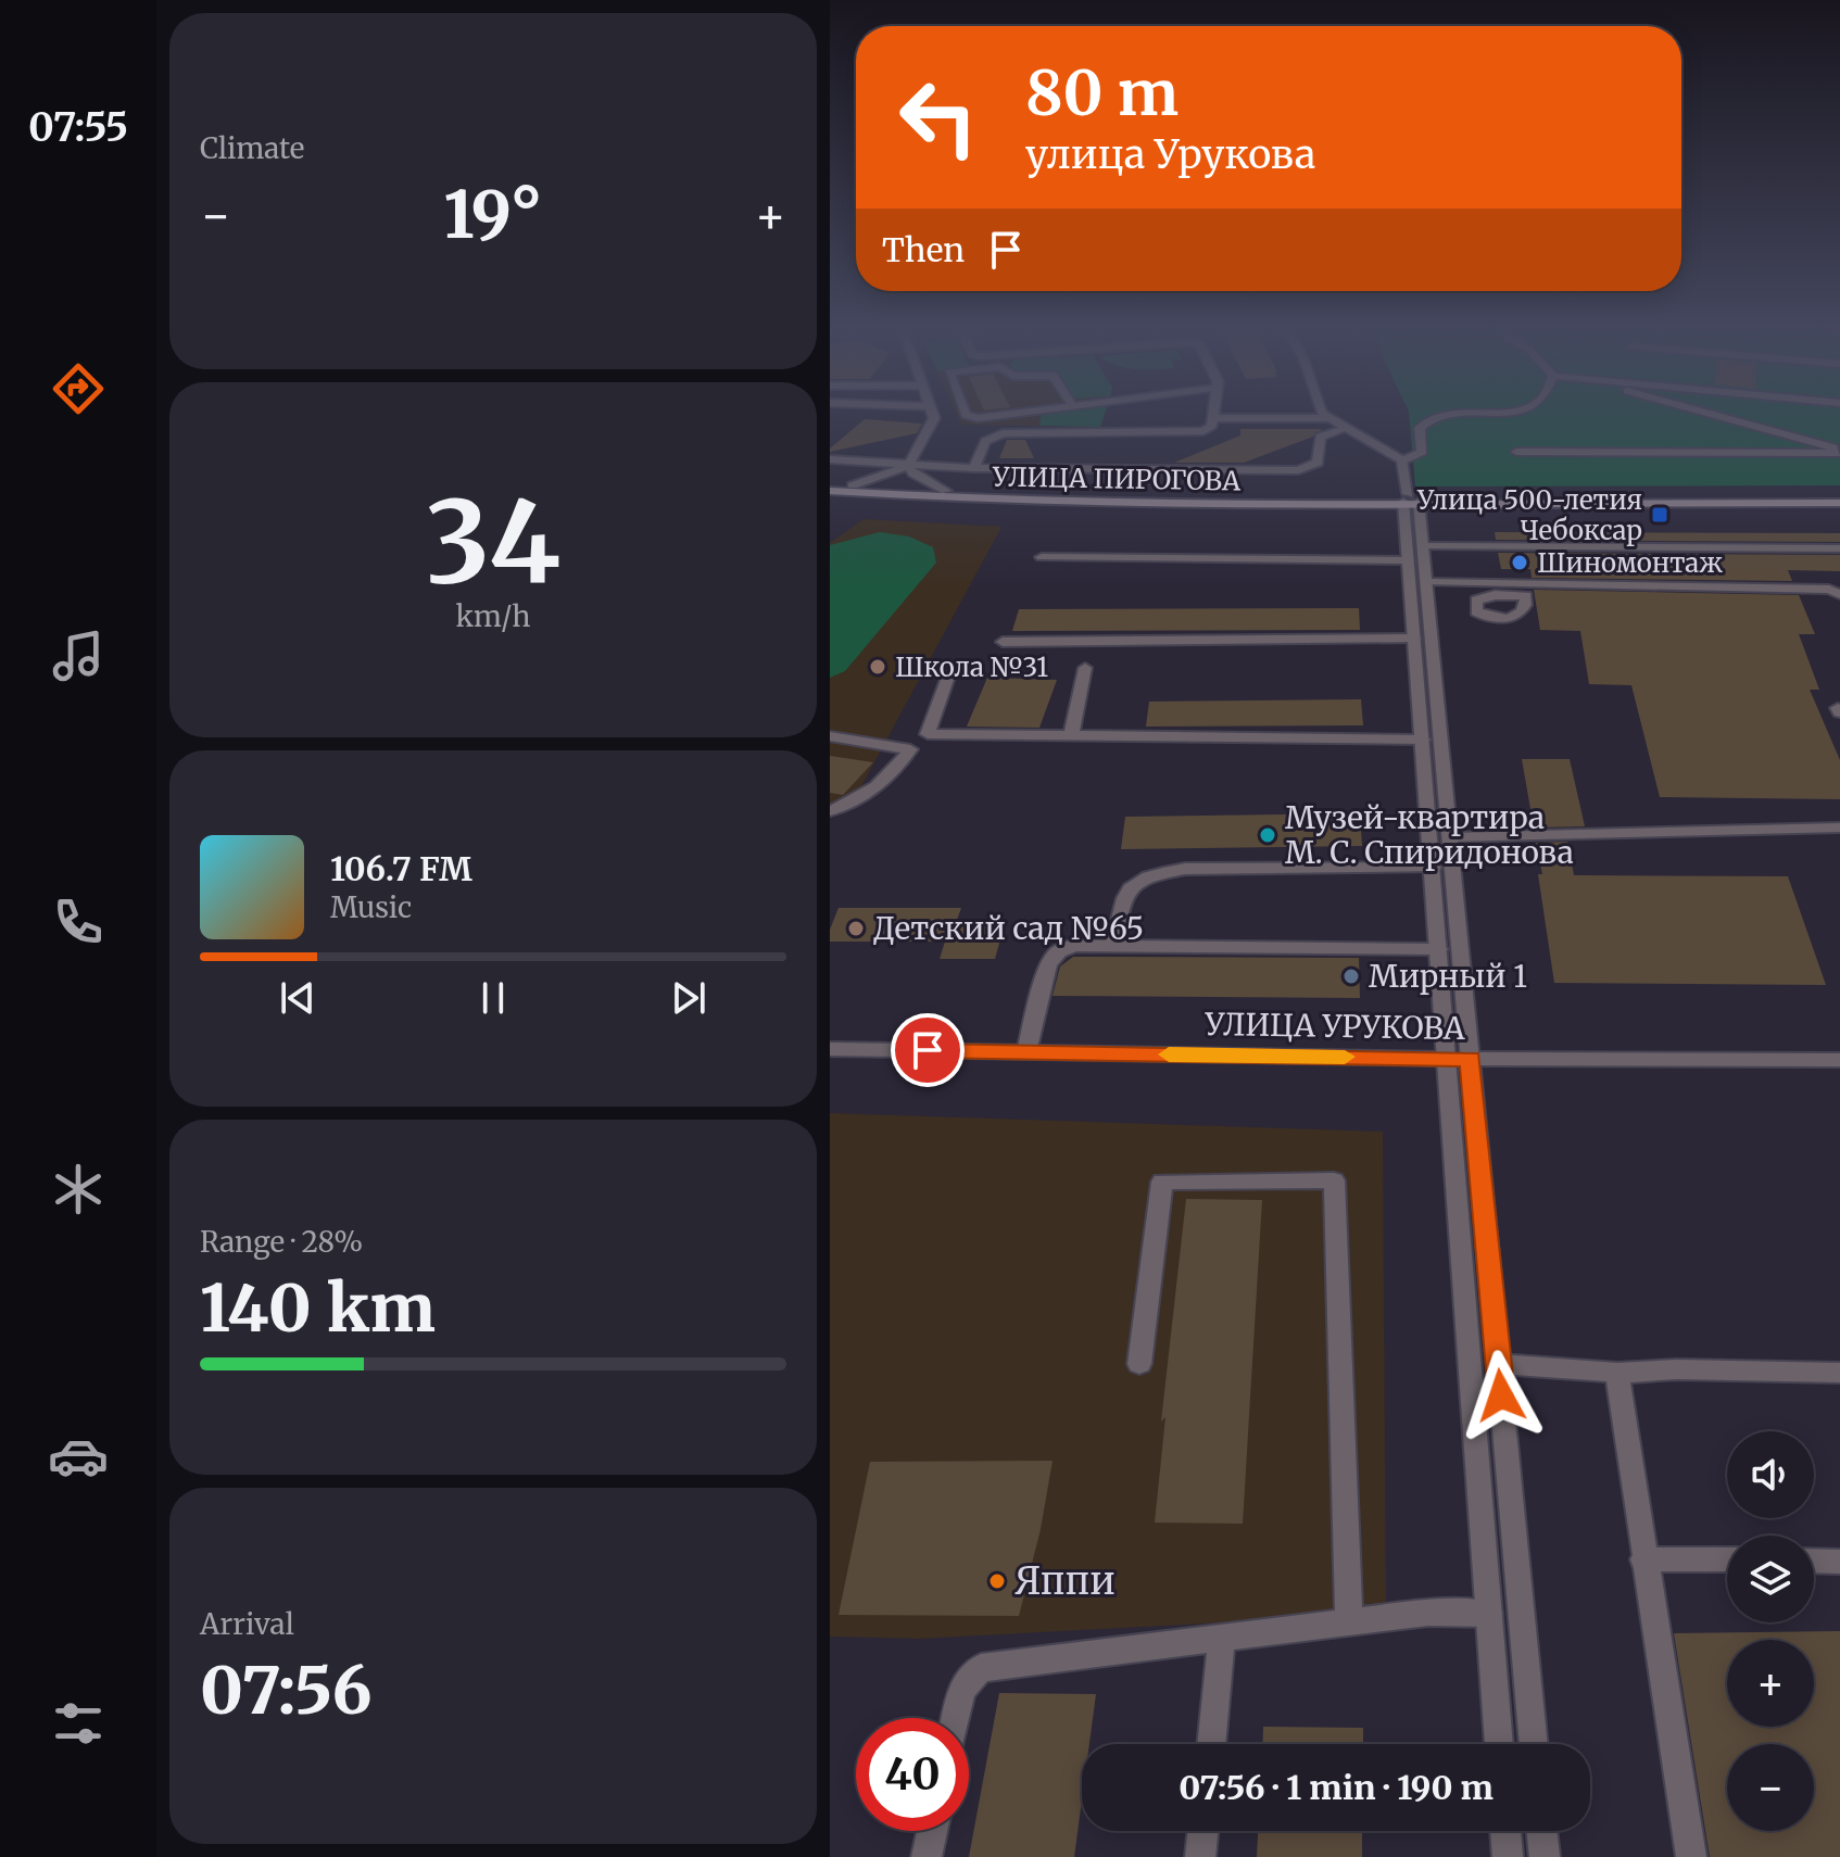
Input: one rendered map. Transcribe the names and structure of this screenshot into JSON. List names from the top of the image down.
{
  "streets": {
    "main road": ["УЛИЦА ПИРОГОВА"],
    "street": ["УЛИЦА УРУКОВА"]
  },
  "places": {
    "transit": ["Улица 500-летия Чебоксар"],
    "other": [
      "Шиномонтаж",
      "Школа №31",
      "Музей-квартира М. С. Спиридонова",
      "Детский сад №65",
      "Мирный 1",
      "Яппи"
    ]
  },
  "page": {
    "tabs": "07:55",
    "tile": [
      "Climate",
      ["34", "km/h"],
      ["Range · 28%", "140 km"],
      ["Arrival", "07:56"]
    ],
    "turn": ["80 m", "улица Урукова"],
    "heat": ["−", "19°", "+"],
    "then": "Then",
    "song": ["106.7 FM", "Music"],
    "map_buttons": ["+", "−"],
    "limit": "40",
    "trip": "07:56 · 1 min · 190 m"
  }
}
